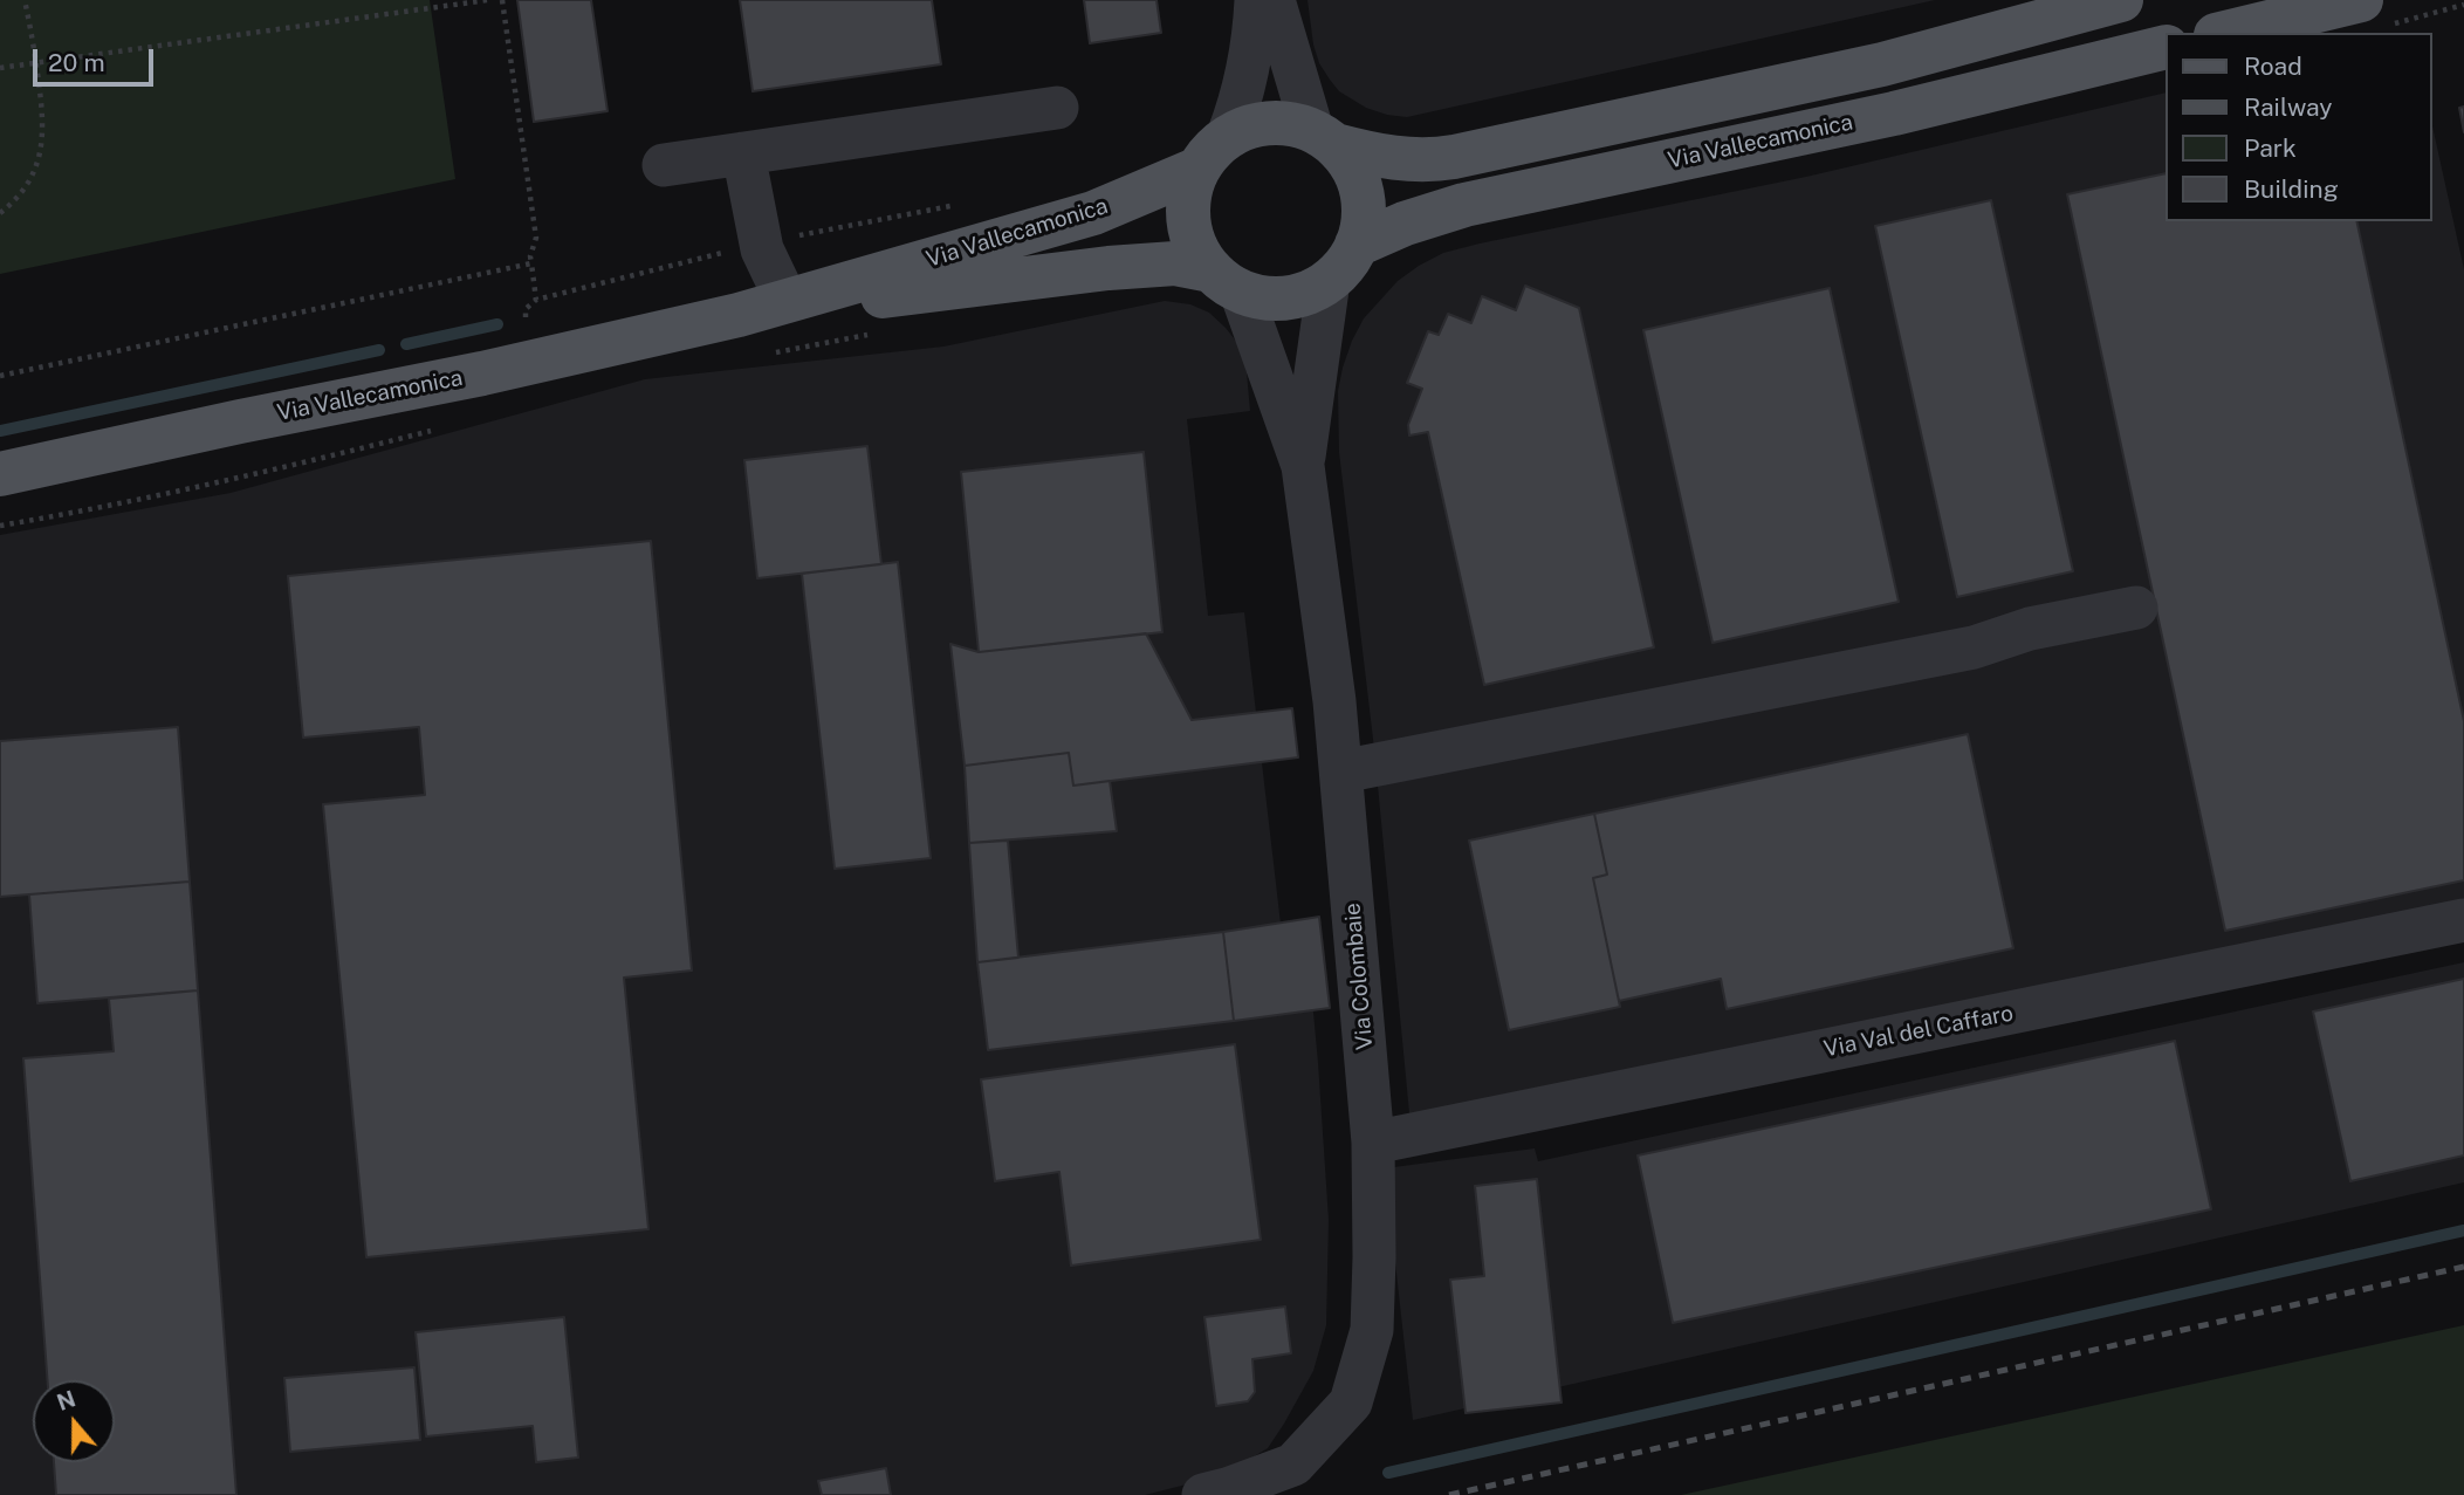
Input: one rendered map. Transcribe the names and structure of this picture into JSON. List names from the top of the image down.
{
  "streets": {
    "main road": ["Via Vallecamonica"],
    "street": ["Via Colombaie", "Via Val del Caffaro"]
  },
  "crossings": [
    ["Via Vallecamonica", "Via Colombaie"],
    ["Via Colombaie", "Via Val del Caffaro"]
  ],
  "legend": [
    "Road",
    "Railway",
    "Park",
    "Building"
  ],
  "scale_bar": "20 m",
  "north": "top"
}
